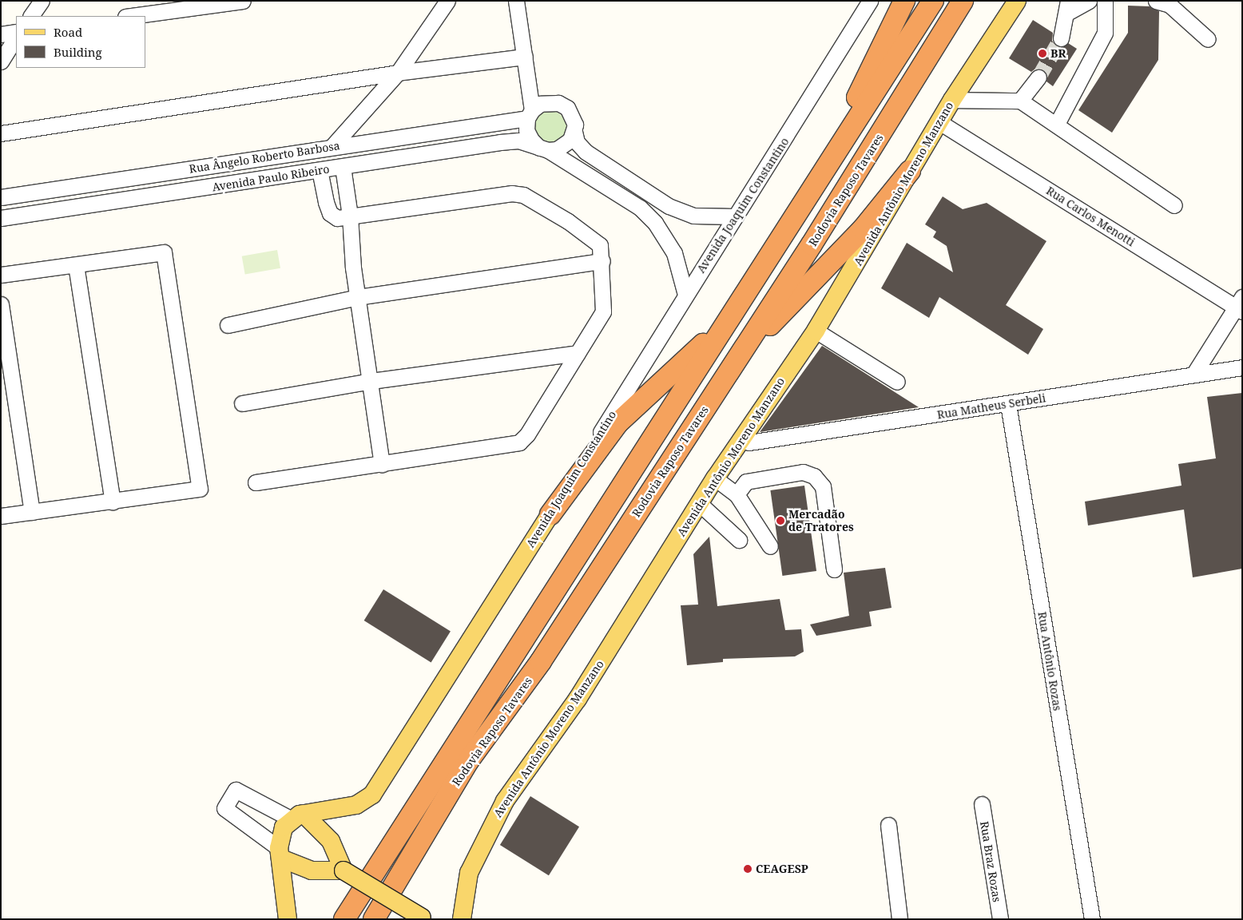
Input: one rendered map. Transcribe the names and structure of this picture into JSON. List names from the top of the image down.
{
  "streets": {
    "highway": ["Rodovia Raposo Tavares"],
    "main road": ["Avenida Antônio Moreno Manzano", "Avenida Joaquim Constantino"],
    "street": [
      "Rua Ângelo Roberto Barbosa",
      "Avenida Paulo Ribeiro",
      "Rua Carlos Menotti",
      "Rua Matheus Serbeli",
      "Rua Antônio Rozas",
      "Rua Braz Rozas"
    ]
  },
  "crossings": [
    ["Rua Ângelo Roberto Barbosa", "Avenida Paulo Ribeiro"],
    ["Avenida Paulo Ribeiro", "Avenida Joaquim Constantino"],
    ["Avenida Antônio Moreno Manzano", "Rua Carlos Menotti"],
    ["Avenida Antônio Moreno Manzano", "Rua Matheus Serbeli"],
    ["Rua Matheus Serbeli", "Rua Antônio Rozas"]
  ],
  "places": ["BR", "Mercadão de Tratores", "CEAGESP"],
  "legend": ["Road", "Building"]
}
